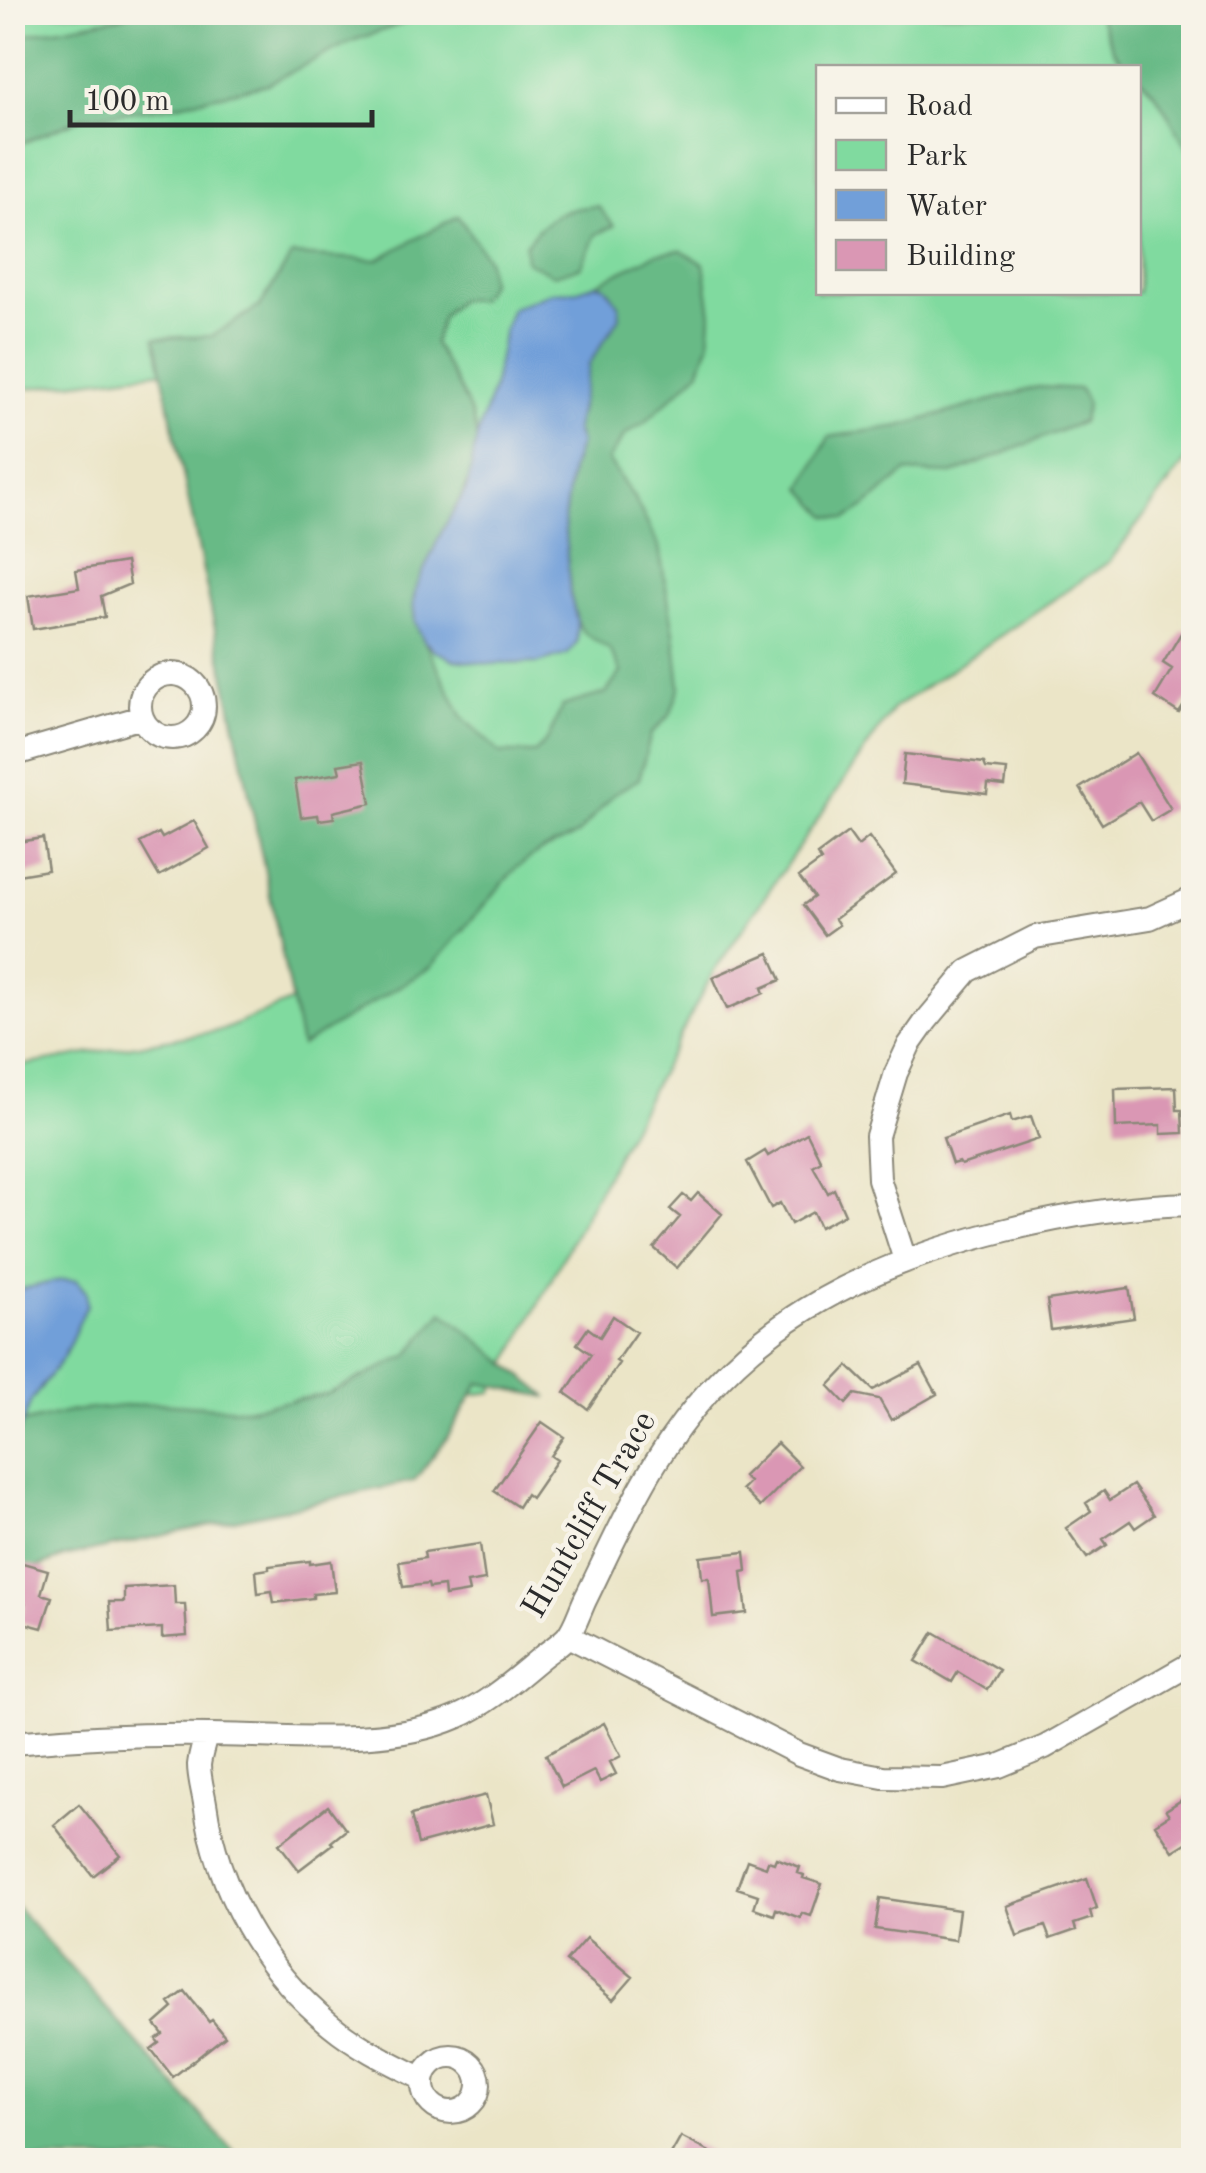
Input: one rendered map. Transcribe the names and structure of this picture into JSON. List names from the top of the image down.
{
  "streets": {
    "street": ["Huntcliff Trace"]
  },
  "legend": [
    "Road",
    "Park",
    "Water",
    "Building"
  ],
  "scale_bar": "100 m"
}
